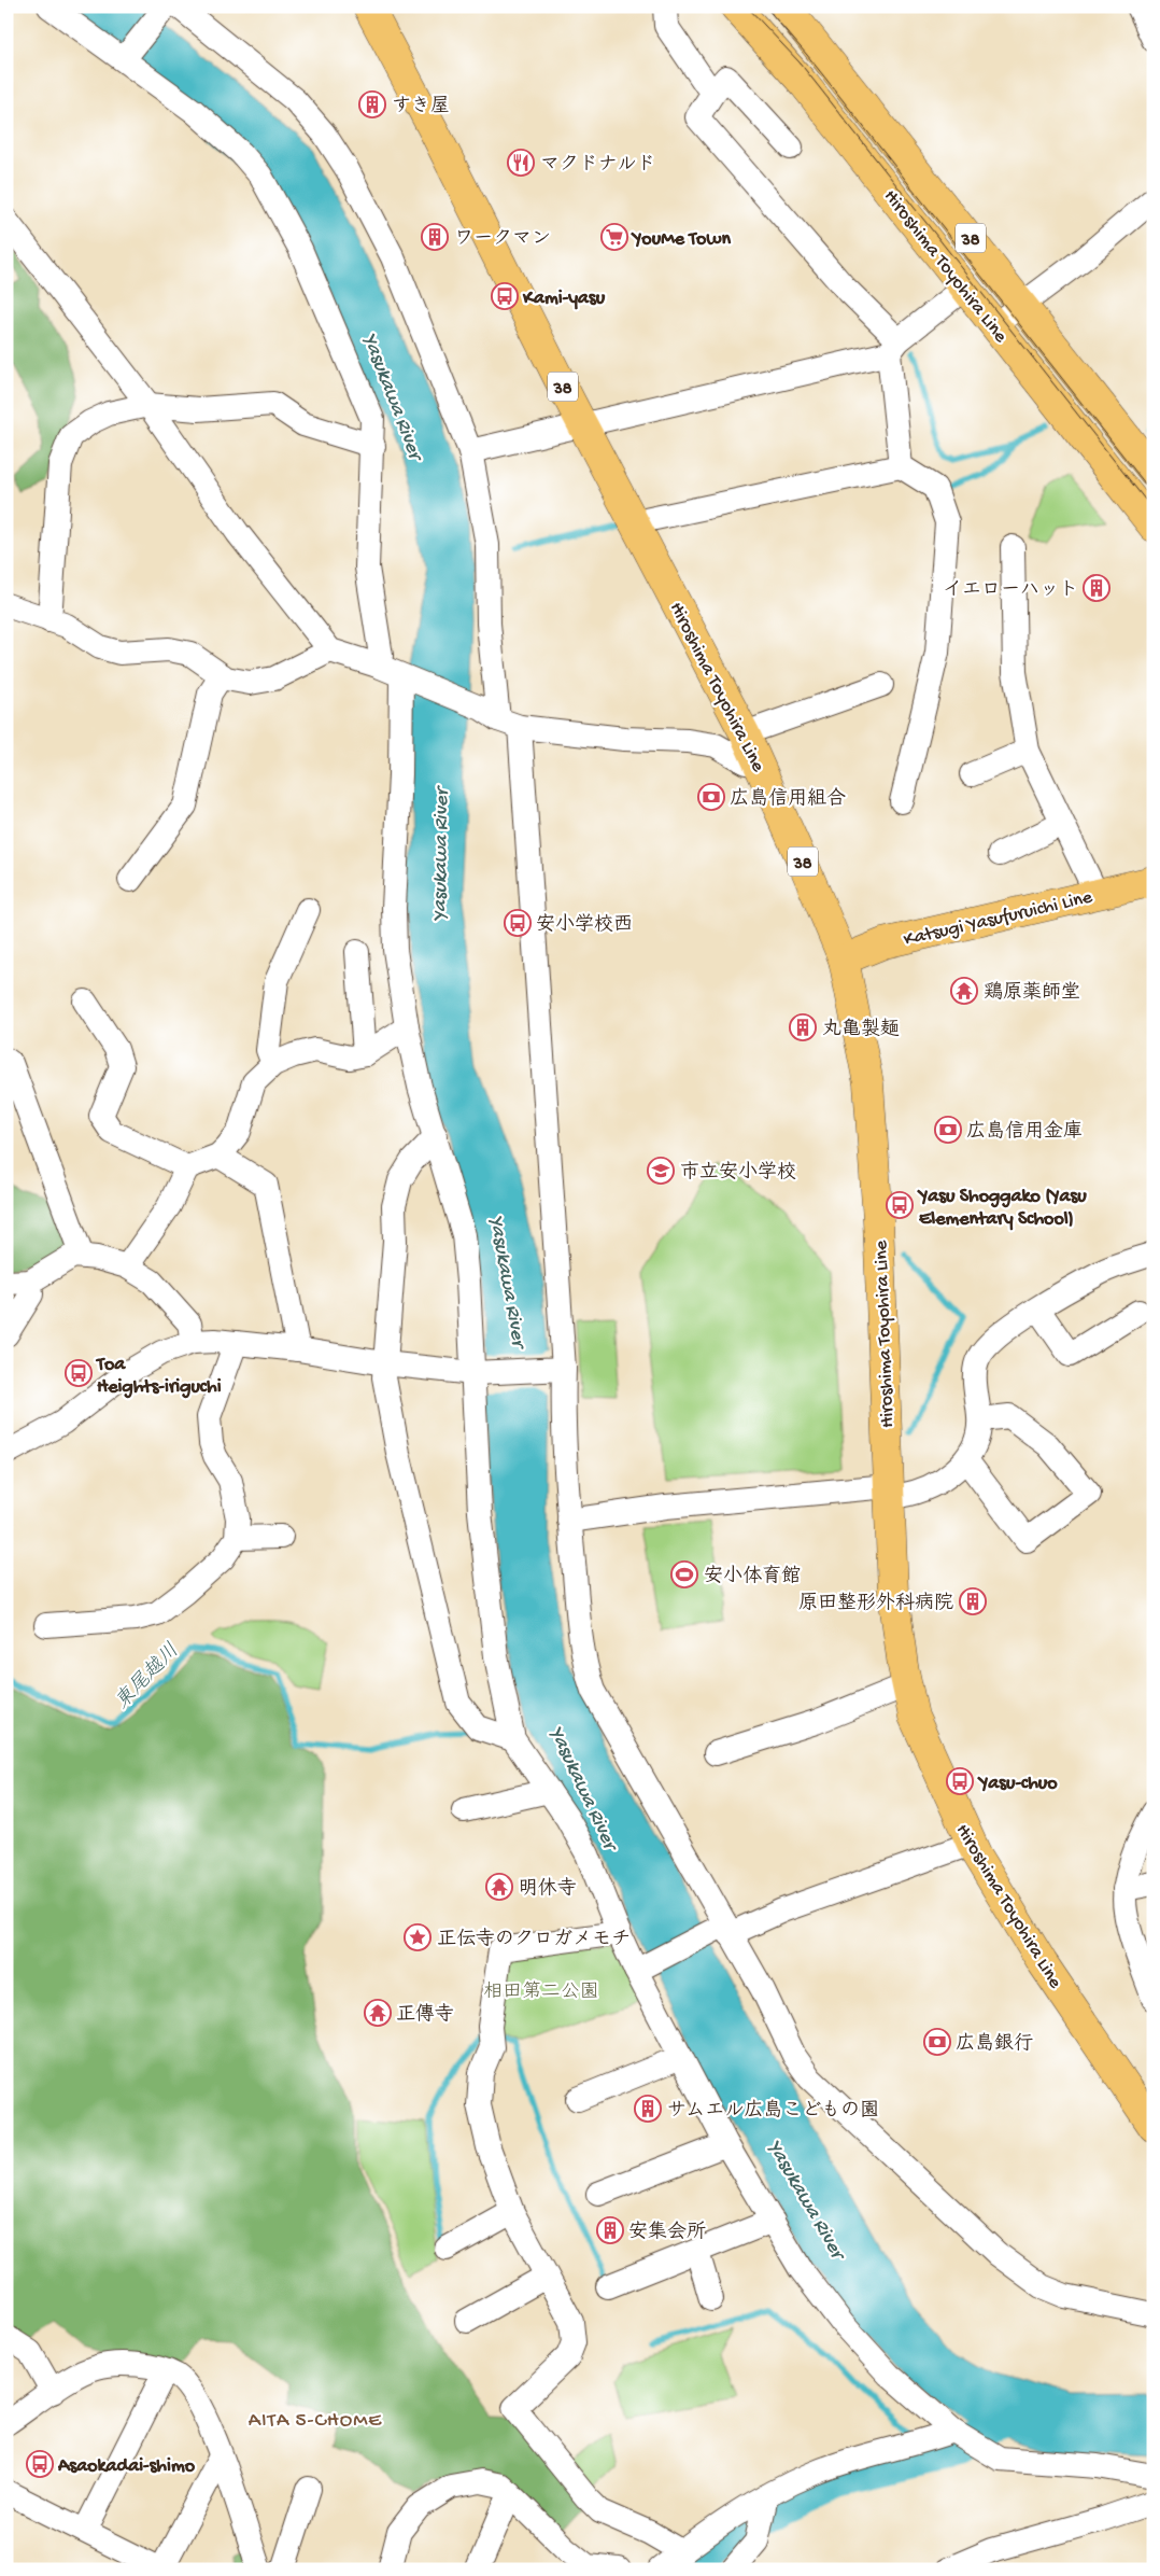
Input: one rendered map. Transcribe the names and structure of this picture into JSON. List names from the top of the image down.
{
  "streets": {
    "main road": ["38", "Hiroshima Toyohira Line", "Katsugi Yasufuruichi Line"]
  },
  "crossings": [
    ["Hiroshima Toyohira Line", "Katsugi Yasufuruichi Line"]
  ],
  "districts": ["AITA 5-CHOME"],
  "water": ["Yasukawa River", "東尾越川"],
  "parks": ["相田第二公園"],
  "places": {
    "building": [
      "すき屋",
      "ワークマン",
      "イエローハット",
      "丸亀製麺",
      "原田整形外科病院",
      "サムエル広島こどもの園",
      "安集会所"
    ],
    "restaurant": ["マクドナルド"],
    "supermarket": ["YouMe Town"],
    "bus stop": [
      "Kami-yasu",
      "安小学校西",
      "Yasu Shoggako (Yasu Elementary School)",
      "Toa Heights-iriguchi",
      "Yasu-chuo",
      "Asaokadai-shimo"
    ],
    "bank": ["広島信用組合", "広島信用金庫", "広島銀行"],
    "temple": ["鶏原薬師堂", "明休寺", "正傳寺"],
    "school or university": ["市立安小学校"],
    "sports": ["安小体育館"],
    "place": ["正伝寺のクロガメモチ"]
  }
}
